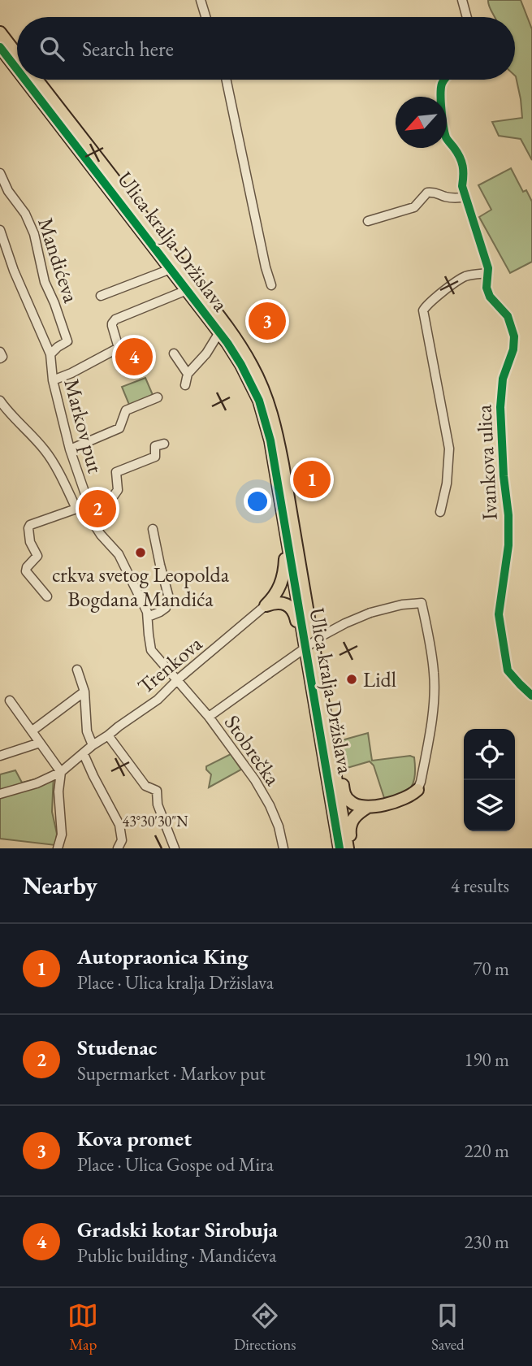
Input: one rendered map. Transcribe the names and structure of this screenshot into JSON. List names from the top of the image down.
{
  "streets": {
    "highway": ["Ulica kralja Držislava"],
    "street": [
      "Mandićeva",
      "Markov put",
      "Ivankova ulica",
      "Trenkova",
      "Stobrečka"
    ]
  },
  "crossings": [
    ["Mandićeva", "Markov put"],
    ["Markov put", "Trenkova"],
    ["Markov put", "Stobrečka"],
    ["Trenkova", "Stobrečka"]
  ],
  "places": ["crkva svetog Leopolda Bogdana Mandića", "Lidl"],
  "north": "bottom left",
  "page": {
    "search": "Search here",
    "pins": [
      "3",
      "4",
      "1",
      "2"
    ],
    "heading": ["Nearby", "4 results"],
    "list": [
      {
        "mark": "1",
        "name": "Autopraonica King",
        "note": "Place · Ulica kralja Držislava",
        "value": "70 m"
      },
      {
        "mark": "2",
        "name": "Studenac",
        "note": "Supermarket · Markov put",
        "value": "190 m"
      },
      {
        "mark": "3",
        "name": "Kova promet",
        "note": "Place · Ulica Gospe od Mira",
        "value": "220 m"
      },
      {
        "mark": "4",
        "name": "Gradski kotar Sirobuja",
        "note": "Public building · Mandićeva",
        "value": "230 m"
      }
    ],
    "nav": ["Map", "Directions", "Saved"]
  },
  "coordinates": ["43°30'30\"N"]
}
